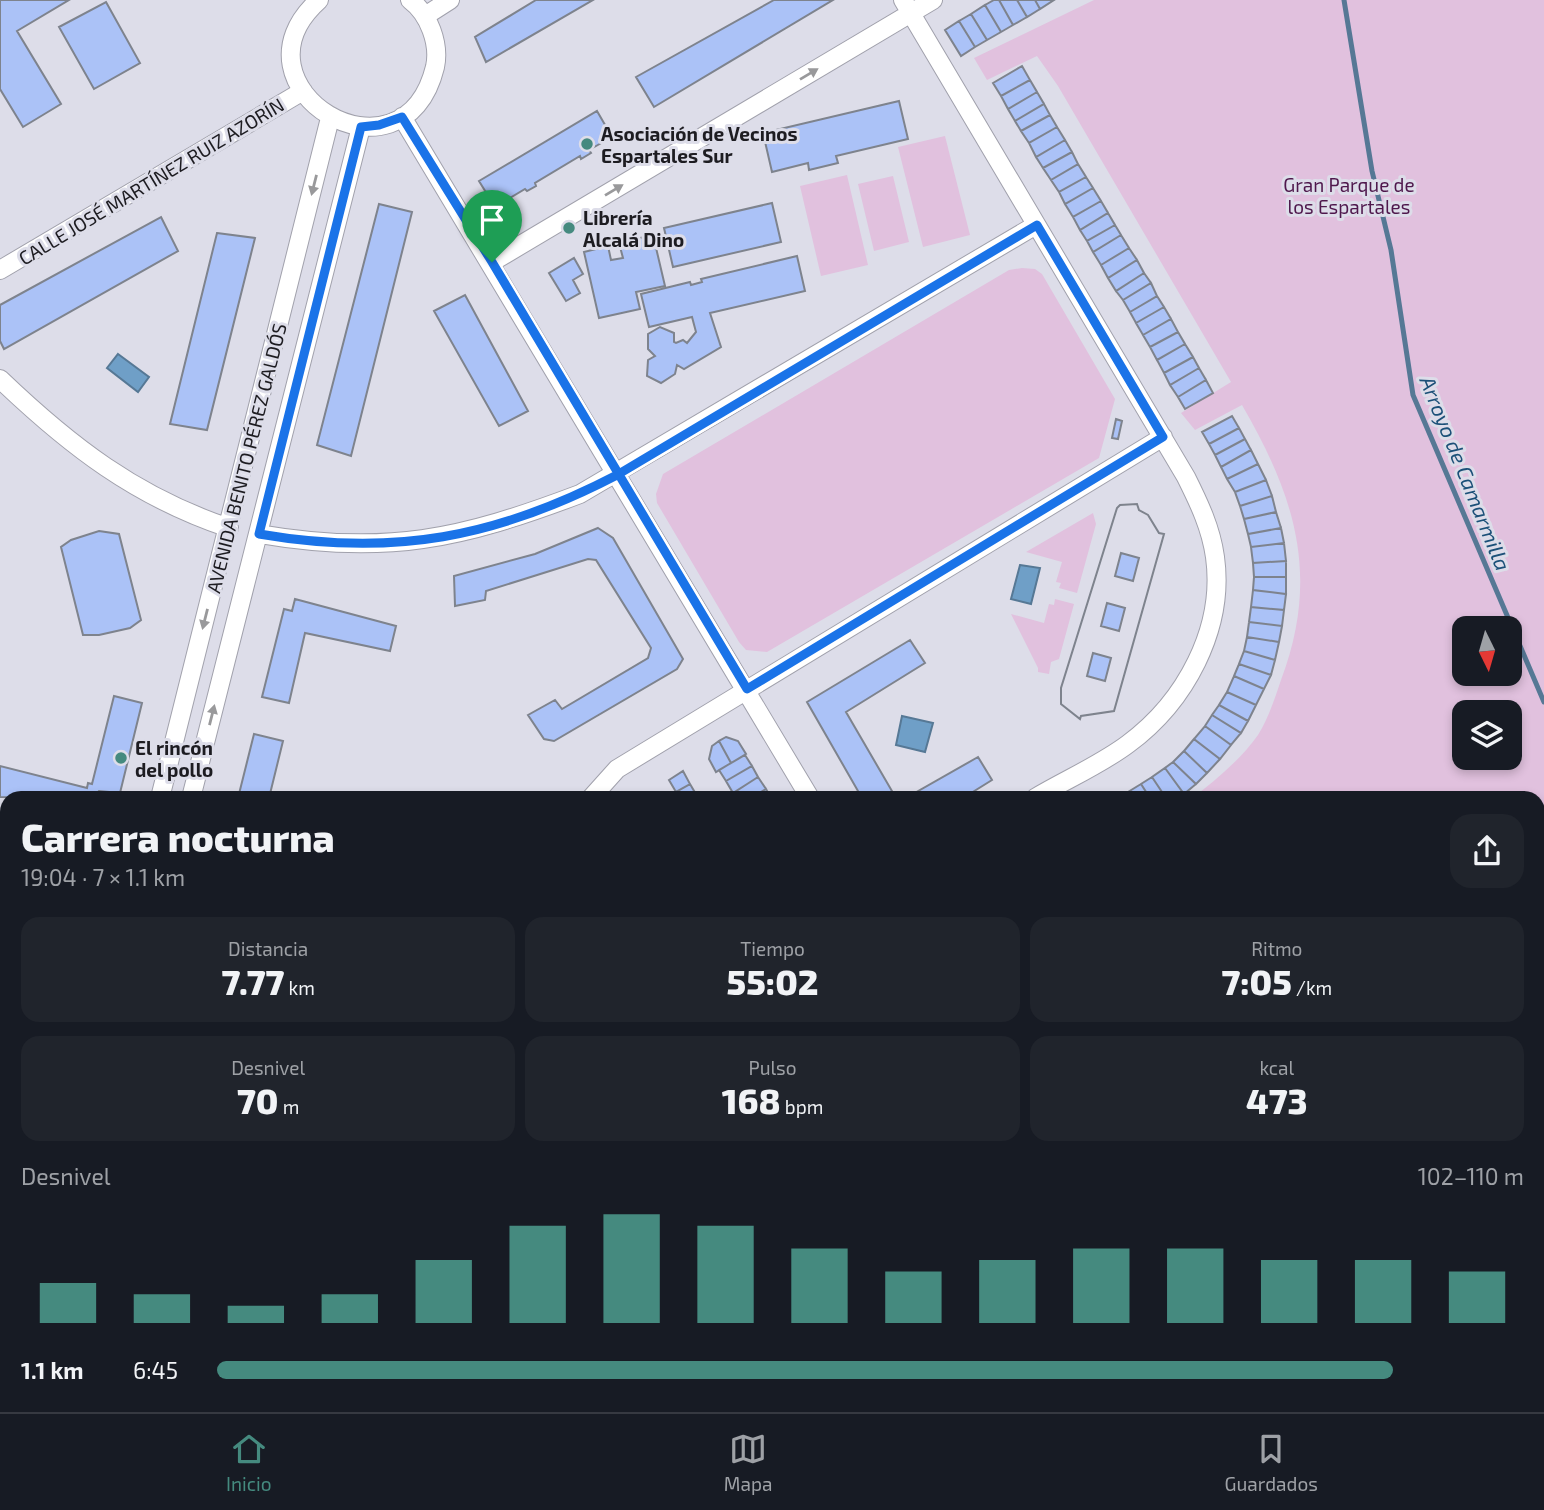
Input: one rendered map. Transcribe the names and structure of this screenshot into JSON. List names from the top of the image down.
{
  "streets": {
    "street": ["CALLE JOSÉ MARTÍNEZ RUIZ AZORÍN", "AVENIDA BENITO PÉREZ GALDÓS"]
  },
  "water": ["Arroyo de Camarmilla"],
  "parks": ["Gran Parque de los Espartales"],
  "places": ["Asociación de Vecinos Espartales Sur", "Librería Alcalá Dino", "El rincón del pollo"],
  "north": "bottom",
  "page": {
    "heading": ["Carrera nocturna", "19:04 · 7 × 1.1 km"],
    "stats": [
      ["Distancia", "7.77 km"],
      ["Tiempo", "55:02"],
      ["Ritmo", "7:05 /km"],
      ["Desnivel", "70 m"],
      ["Pulso", "168 bpm"],
      ["kcal", "473"]
    ],
    "chart": ["Desnivel", "102–110 m"],
    "list": [
      {
        "name": "1.1 km",
        "note": "6:45"
      }
    ],
    "tabs": ["Inicio", "Mapa", "Guardados"]
  }
}
